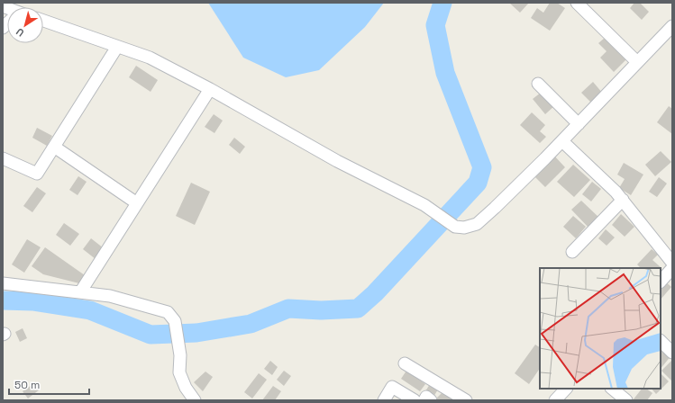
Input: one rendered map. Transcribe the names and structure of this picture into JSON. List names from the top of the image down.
{
  "scale_bar": "50 m",
  "north": "bottom left"
}
